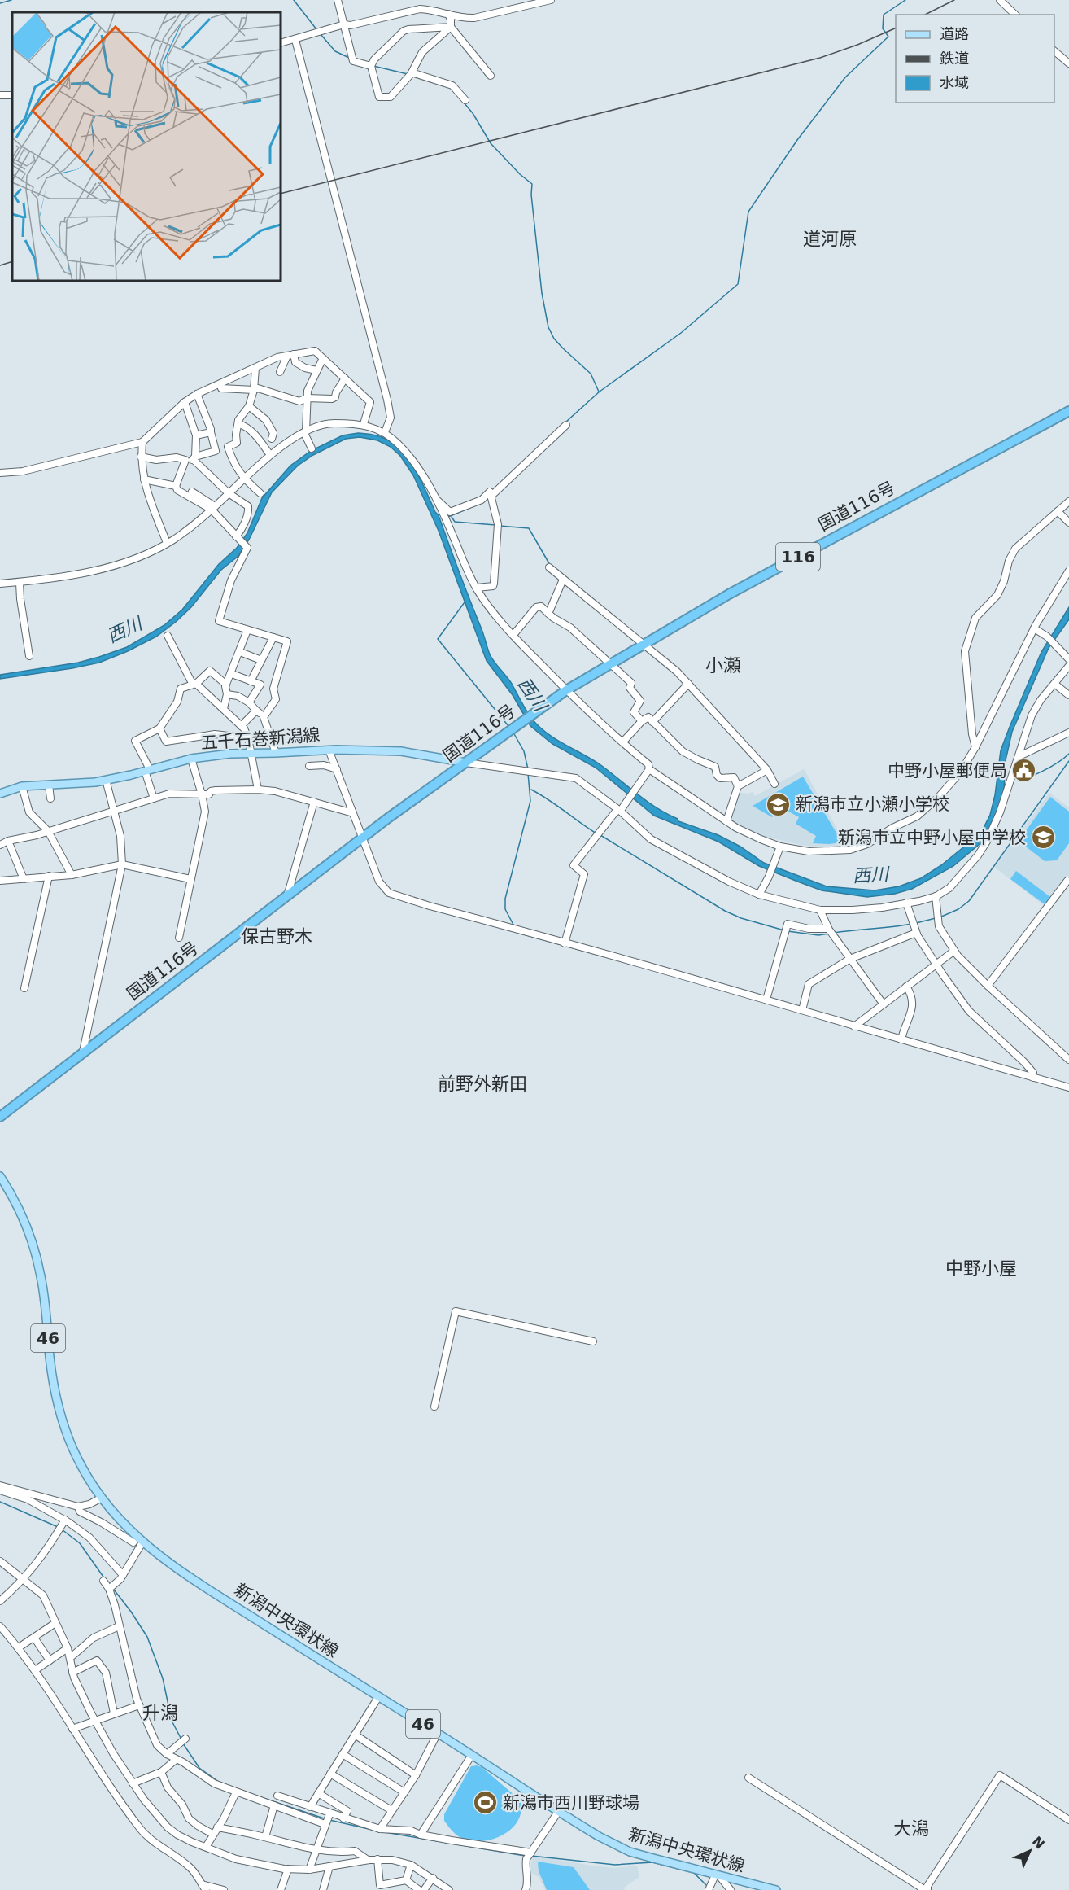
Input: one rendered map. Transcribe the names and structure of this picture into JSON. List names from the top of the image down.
{
  "streets": {
    "highway": ["国道116号", "116"],
    "main road": ["五千石巻新潟線", "46", "新潟中央環状線"]
  },
  "crossings": [
    ["国道116号", "五千石巻新潟線"]
  ],
  "districts": [
    "道河原",
    "小瀬",
    "保古野木",
    "前野外新田",
    "中野小屋",
    "升潟",
    "大潟"
  ],
  "water": ["西川"],
  "places": {
    "public building": ["中野小屋郵便局"],
    "school or university": ["新潟市立小瀬小学校", "新潟市立中野小屋中学校"],
    "sports": ["新潟市西川野球場"]
  },
  "legend": ["道路", "鉄道", "水域"],
  "north": "top right"
}
